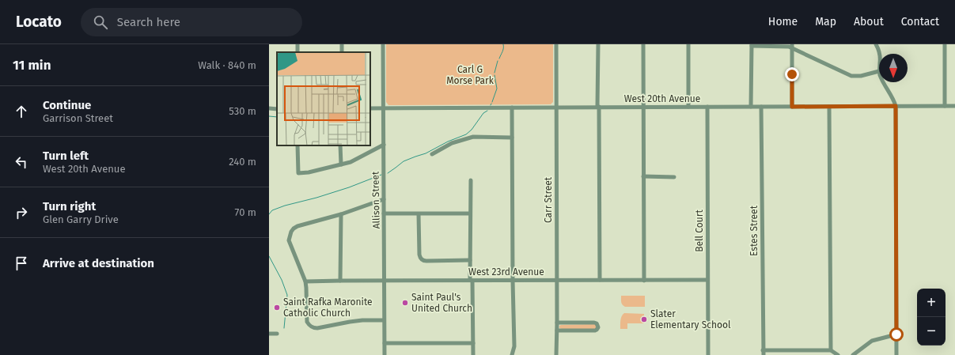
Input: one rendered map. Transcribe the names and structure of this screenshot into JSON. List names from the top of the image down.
{
  "streets": {
    "street": [
      "West 20th Avenue",
      "Allison Street",
      "Carr Street",
      "Bell Court",
      "Estes Street",
      "West 23rd Avenue"
    ]
  },
  "crossings": [
    ["West 20th Avenue", "Allison Street"],
    ["West 20th Avenue", "Carr Street"],
    ["West 20th Avenue", "Bell Court"],
    ["West 20th Avenue", "Estes Street"],
    ["Allison Street", "West 23rd Avenue"],
    ["Carr Street", "West 23rd Avenue"],
    ["Bell Court", "West 23rd Avenue"]
  ],
  "parks": ["Carl G Morse Park"],
  "places": ["Saint Paul's United Church", "Saint Rafka Maronite Catholic Church", "Slater Elementary School"],
  "north": "bottom",
  "page": {
    "header": "Locato",
    "search": "Search here",
    "nav": [
      "Home",
      "Map",
      "About",
      "Contact"
    ],
    "heading": ["11 min", "Walk · 840 m"],
    "list": [
      ["Continue", "Garrison Street", "530 m"],
      ["Turn left", "West 20th Avenue", "240 m"],
      ["Turn right", "Glen Garry Drive", "70 m"],
      "Arrive at destination"
    ],
    "map_buttons": ["+", "−"]
  }
}
